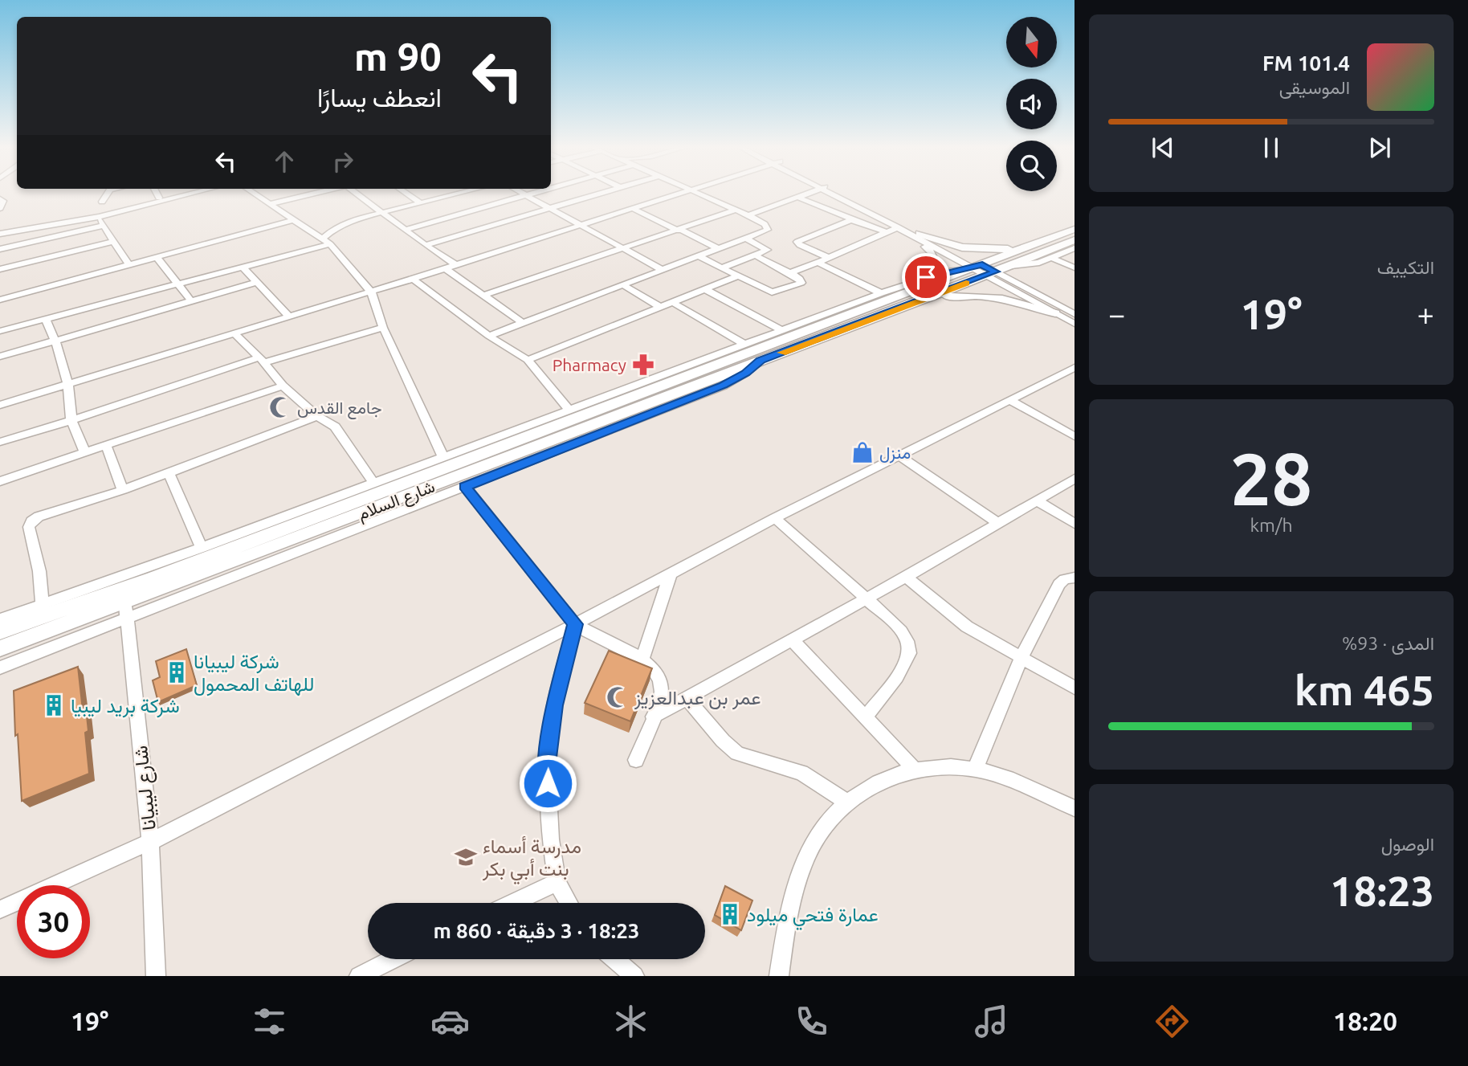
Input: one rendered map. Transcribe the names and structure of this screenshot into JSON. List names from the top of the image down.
{
  "streets": {
    "highway": ["شارع السلام"],
    "street": ["شارع ليبيانا"]
  },
  "crossings": [
    ["شارع السلام", "شارع ليبيانا"]
  ],
  "places": {
    "pharmacy": ["Pharmacy"],
    "mosque": ["جامع القدس", "عمر بن عبدالعزيز"],
    "shop": ["منزل"],
    "building": ["شركة ليبيانا للهاتف المحمول", "شركة بريد ليبيا", "عمارة فتحي ميلود"],
    "school or university": ["مدرسة أسماء بنت أبي بكر"]
  },
  "north": "bottom",
  "page": {
    "turn": ["90 m", "انعطف يسارًا"],
    "song": ["101.4 FM", "الموسيقى"],
    "tile": [
      "التكييف",
      ["28", "km/h"],
      ["المدى · 93%", "465 km"],
      ["الوصول", "18:23"]
    ],
    "heat": ["−", "19°", "+"],
    "limit": "30",
    "trip": "18:23 · 3 دقيقة · 860 m",
    "tabs": ["18:20", "19°"]
  }
}
